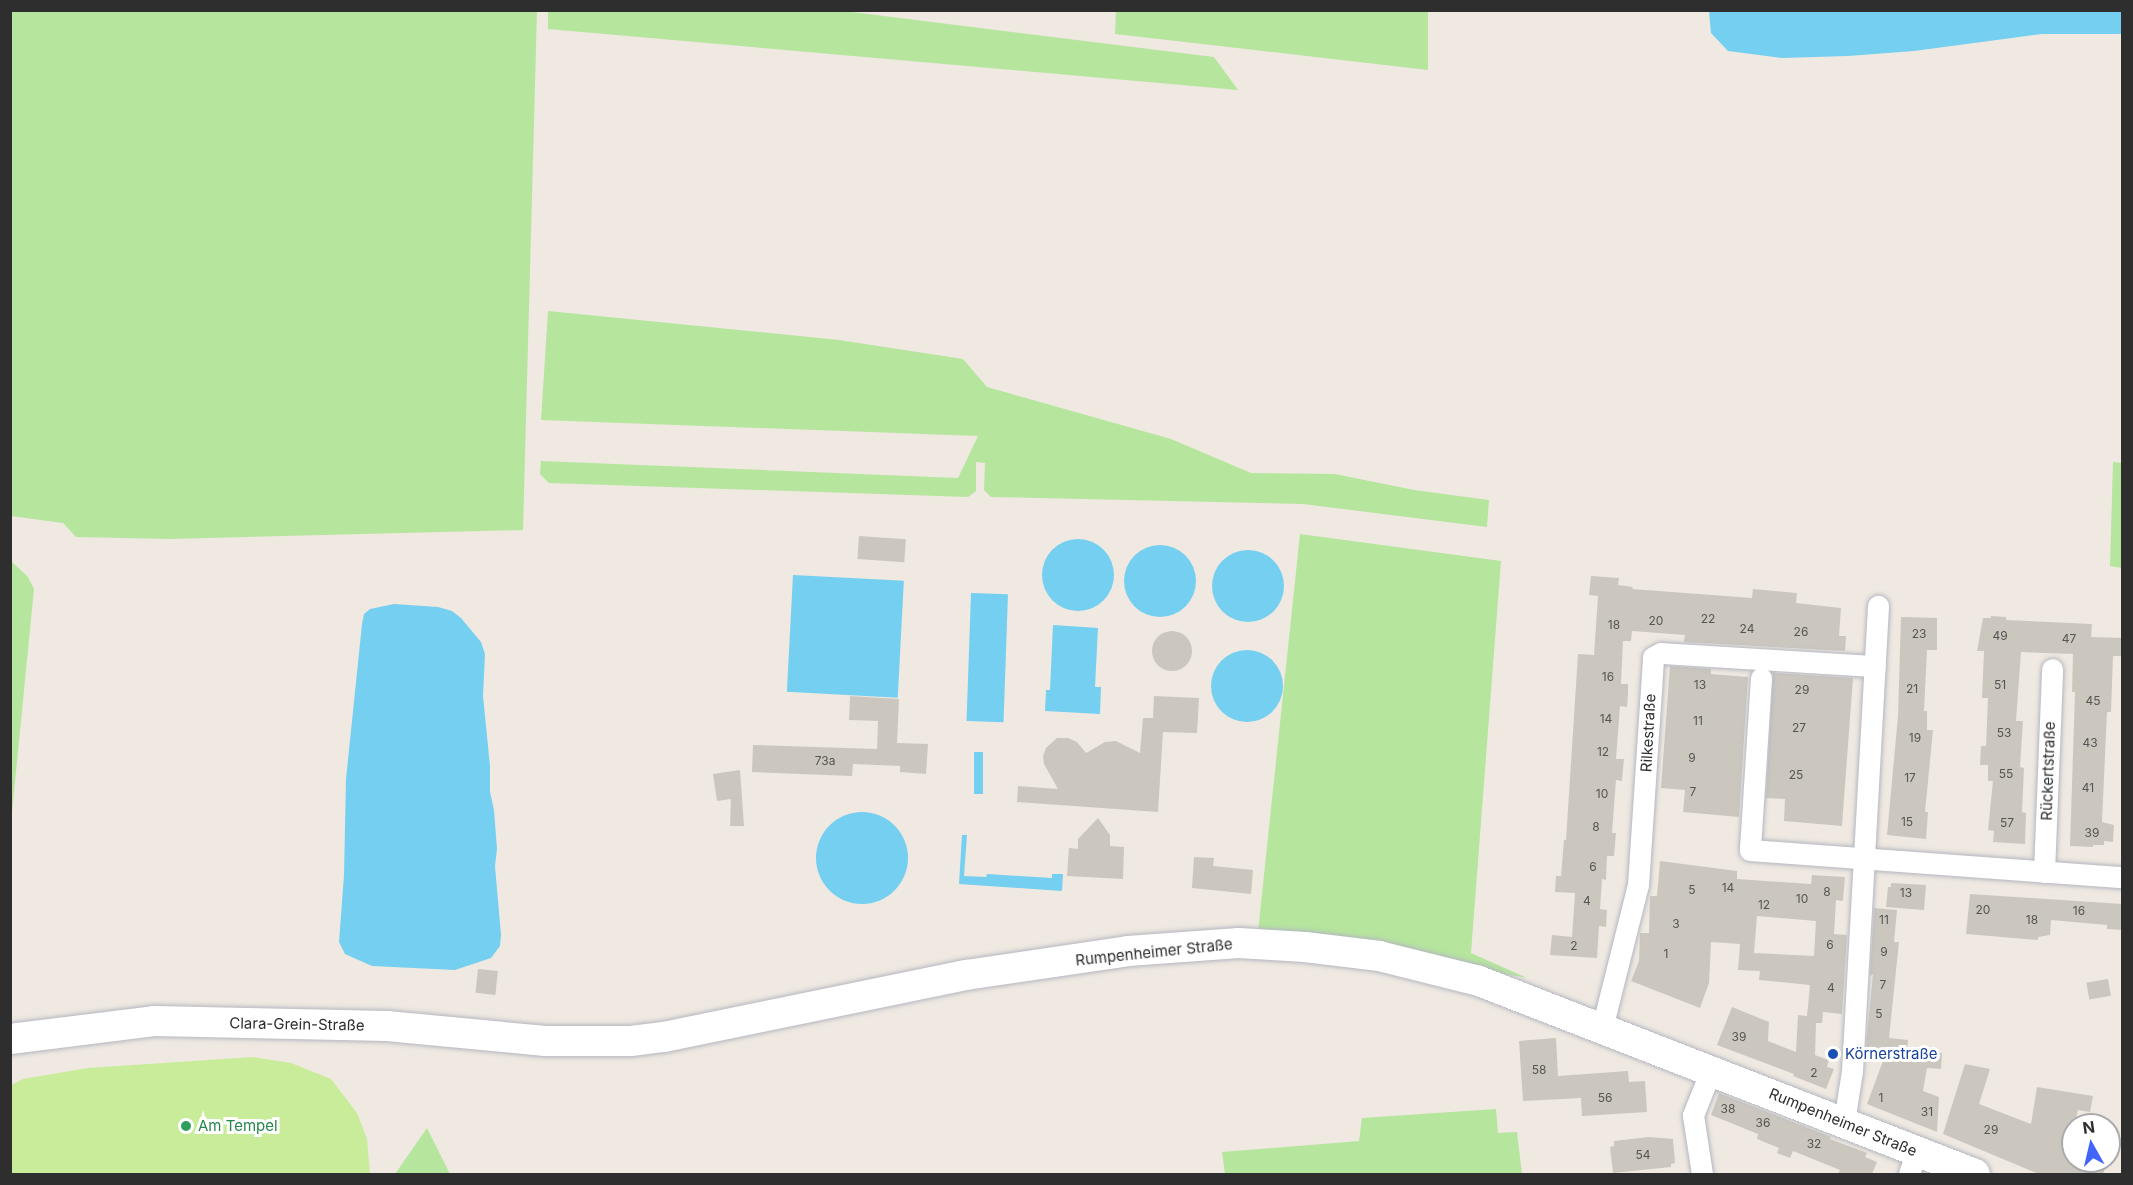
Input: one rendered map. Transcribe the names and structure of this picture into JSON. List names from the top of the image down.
{
  "streets": {
    "street": [
      "Rilkestraße",
      "Rückertstraße",
      "Rumpenheimer Straße",
      "Clara-Grein-Straße"
    ]
  },
  "crossings": [
    ["Rilkestraße", "Rumpenheimer Straße"],
    ["Rumpenheimer Straße", "Clara-Grein-Straße"]
  ],
  "places": ["Körnerstraße", "Am Tempel"],
  "house_numbers": [
    "22",
    "20",
    "18",
    "24",
    "26",
    "23",
    "49",
    "47",
    "16",
    "13",
    "51",
    "21",
    "29",
    "45",
    "14",
    "11",
    "27",
    "53",
    "19",
    "43",
    "12",
    "9",
    "73a",
    "55",
    "25",
    "17",
    "41",
    "7",
    "10",
    "15",
    "57",
    "8",
    "39",
    "6",
    "14",
    "5",
    "8",
    "13",
    "10",
    "4",
    "12",
    "20",
    "16",
    "11",
    "18",
    "3",
    "6",
    "2",
    "9",
    "1",
    "7",
    "4",
    "5",
    "39",
    "58",
    "2",
    "56",
    "1",
    "38",
    "31",
    "36",
    "29",
    "32",
    "54"
  ],
  "north": "top"
}
